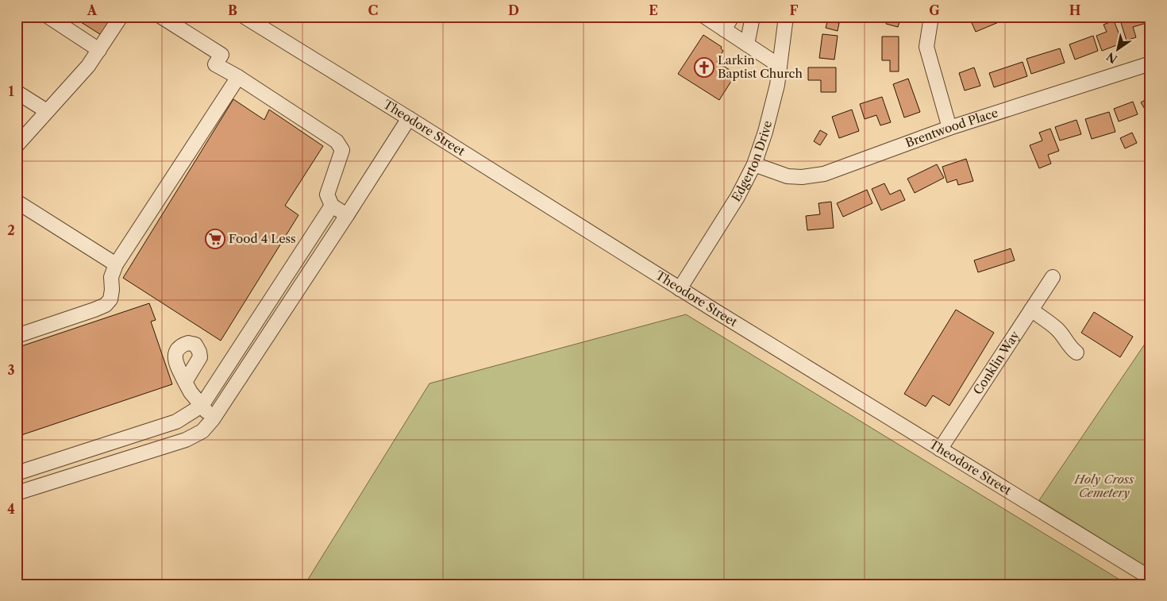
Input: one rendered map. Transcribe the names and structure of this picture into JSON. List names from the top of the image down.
{
  "streets": {
    "street": [
      "Theodore Street",
      "Brentwood Place",
      "Edgerton Drive",
      "Conklin Way"
    ]
  },
  "crossings": [
    ["Theodore Street", "Edgerton Drive"],
    ["Theodore Street", "Conklin Way"],
    ["Brentwood Place", "Edgerton Drive"]
  ],
  "parks": ["Holy Cross Cemetery"],
  "places": {
    "church": ["Larkin Baptist Church"],
    "supermarket": ["Food 4 Less"]
  },
  "north": "bottom left",
  "grid": {
    "columns": [
      "A",
      "B",
      "C",
      "D",
      "E",
      "F",
      "G",
      "H"
    ],
    "rows": [
      "1",
      "2",
      "3",
      "4"
    ]
  }
}
